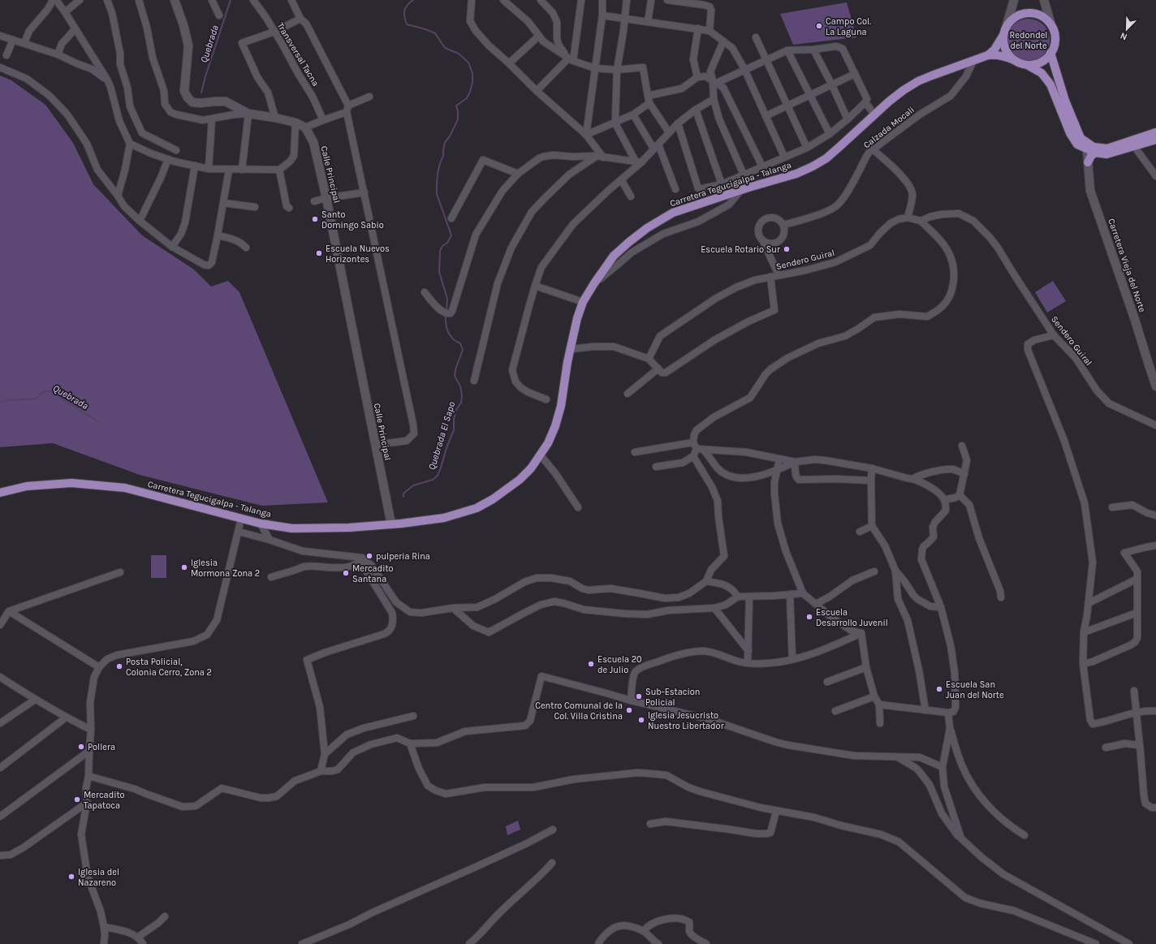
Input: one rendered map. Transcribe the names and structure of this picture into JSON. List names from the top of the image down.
{
  "streets": {
    "main road": ["Carretera Tegucigalpa - Talanga"],
    "street": [
      "Transversal Tacna",
      "Calzada Mocali",
      "Calle Principal",
      "Sendero Guiral",
      "Carretera Vieja del Norte"
    ]
  },
  "crossings": [
    ["Calzada Mocali", "Carretera Tegucigalpa - Talanga"],
    ["Calle Principal", "Carretera Tegucigalpa - Talanga"]
  ],
  "water": ["Quebrada", "Quebrada El Sapo"],
  "parks": ["Redondel del Norte"],
  "places": [
    "Campo Col. La Laguna",
    "Santo Domingo Sabio",
    "Escuela Rotario Sur",
    "Escuela Nuevos Horizontes",
    "pulperia Rina",
    "Iglesia Mormona Zona 2",
    "Mercadito Santana",
    "Escuela Desarrollo Juvenil",
    "Escuela 20 de Julio",
    "Posta Policial, Colonia Cerro, Zona 2",
    "Escuela San Juan del Norte",
    "Sub-Estacion Policial",
    "Centro Comunal de la Col. Villa Cristina",
    "Iglesia Jesucristo Nuestro Libertador",
    "Pollera",
    "Mercadito Tapatoca",
    "Iglesia del Nazareno"
  ],
  "north": "bottom left"
}
